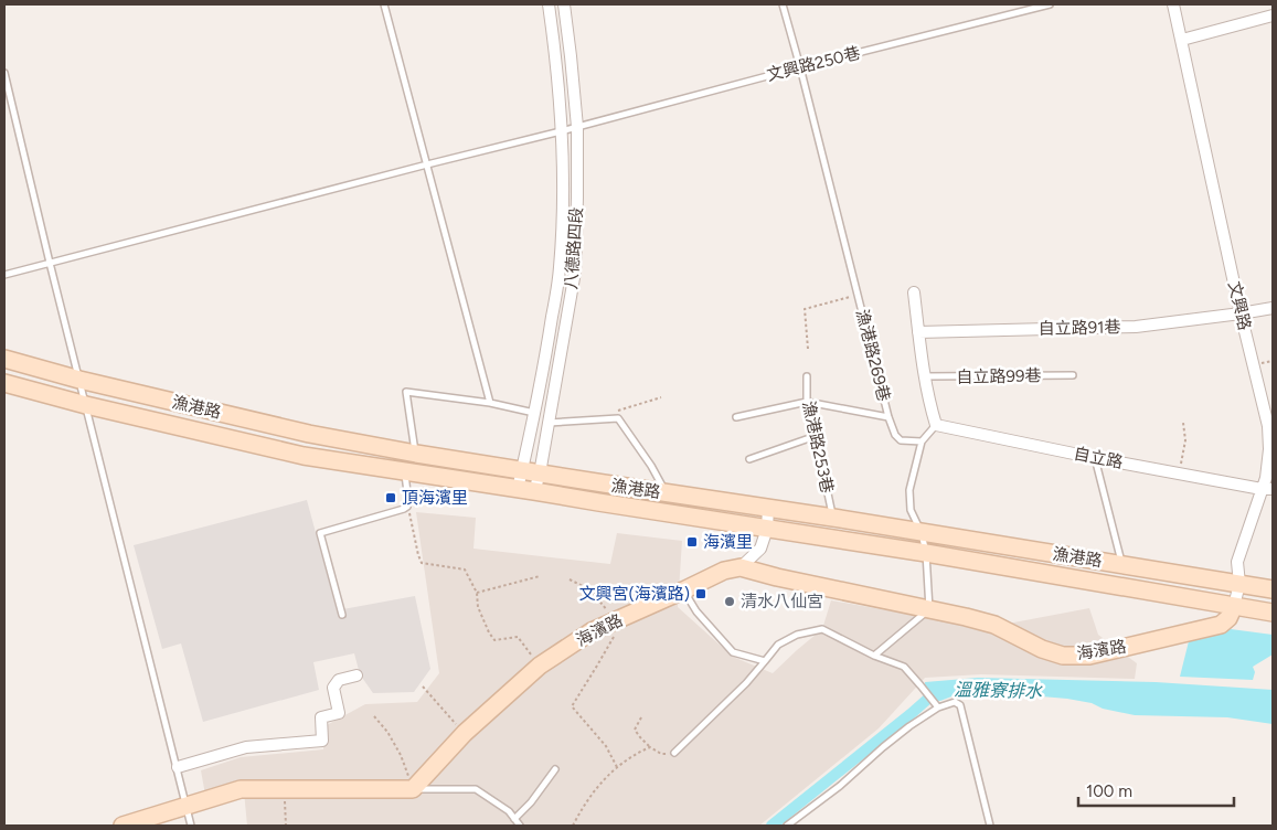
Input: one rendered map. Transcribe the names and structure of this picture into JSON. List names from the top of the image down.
{
  "streets": {
    "street": [
      "八德路四段",
      "文興路",
      "自立路91巷",
      "漁港路",
      "自立路",
      "海濱路"
    ],
    "lane": [
      "文興路250巷",
      "漁港路269巷",
      "自立路99巷",
      "漁港路253巷"
    ]
  },
  "crossings": [
    ["文興路250巷", "八德路四段"],
    ["文興路250巷", "漁港路269巷"],
    ["八德路四段", "漁港路"],
    ["文興路", "自立路91巷"],
    ["文興路", "漁港路"],
    ["文興路", "自立路"],
    ["文興路", "海濱路"],
    ["漁港路269巷", "漁港路253巷"],
    ["漁港路", "漁港路253巷"],
    ["漁港路", "海濱路"]
  ],
  "water": ["溫雅寮排水"],
  "places": {
    "transit": ["頂海濱里", "海濱里", "文興宮(海濱路)"],
    "other": ["清水八仙宮"]
  },
  "scale_bar": "100 m"
}
